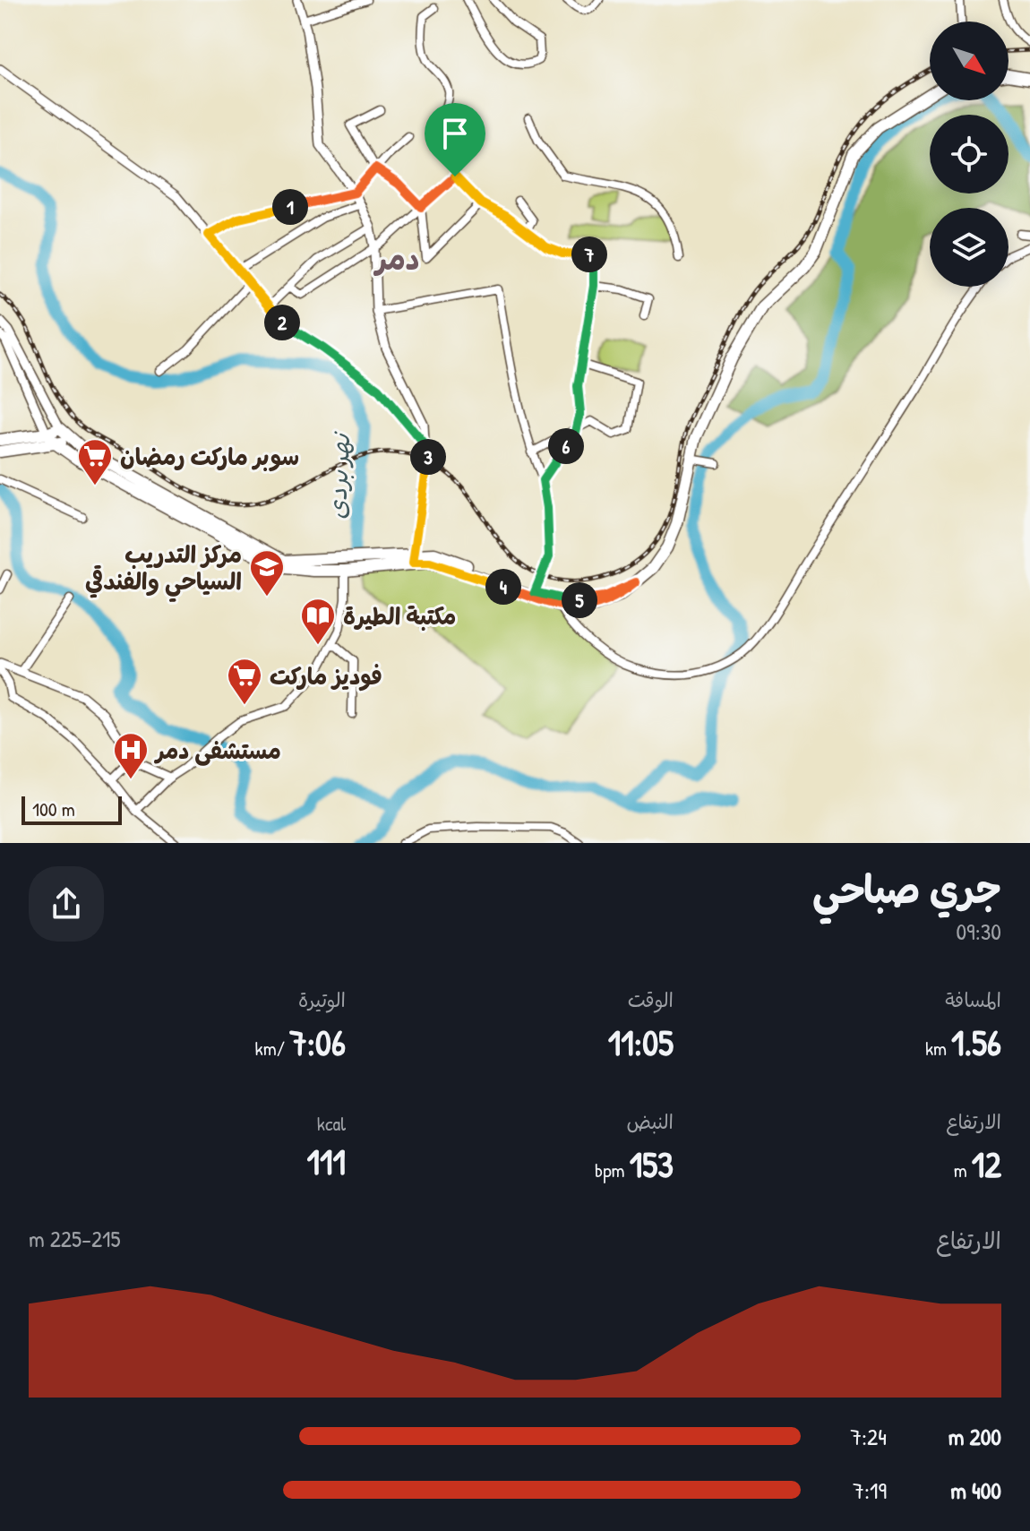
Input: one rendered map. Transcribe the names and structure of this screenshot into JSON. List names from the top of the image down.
{
  "districts": ["دمر"],
  "water": ["نهر بردى"],
  "places": {
    "supermarket": ["سوبر ماركت رمضان", "فوديز ماركت"],
    "school or university": ["مركز التدريب السياحي والفندقي"],
    "library": ["مكتبة الطيرة"],
    "hospital": ["مستشفى دمر"]
  },
  "scale_bar": "100 m",
  "north": "bottom right",
  "page": {
    "pins": [
      "1",
      "7",
      "2",
      "6",
      "3",
      "4",
      "5"
    ],
    "scale": "100 m",
    "heading": ["جري صباحي", "09:30"],
    "stats": [
      ["المسافة", "1.56 km"],
      ["الوقت", "11:05"],
      ["الوتيرة", "7:06 /km"],
      ["الارتفاع", "12 m"],
      ["النبض", "153 bpm"],
      ["kcal", "111"]
    ],
    "chart": ["الارتفاع", "215–225 m"],
    "list": [
      {
        "name": "200 m",
        "note": "7:24"
      },
      {
        "name": "400 m",
        "note": "7:19"
      }
    ]
  }
}
